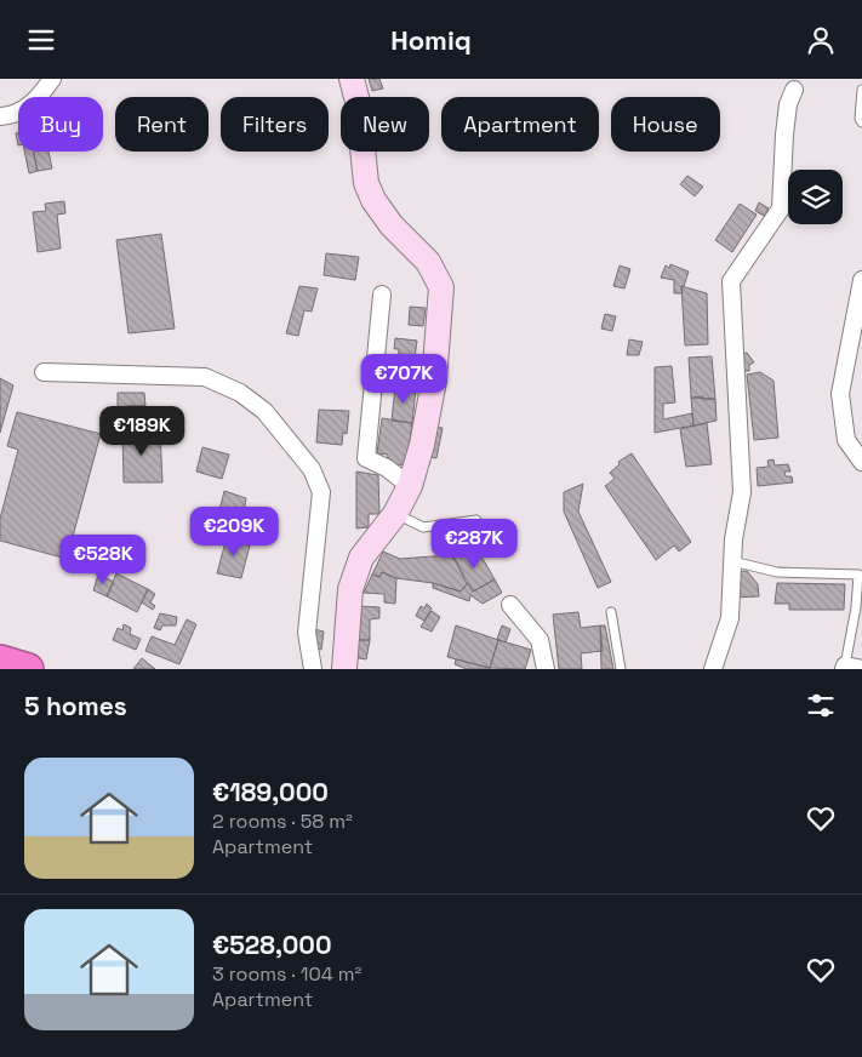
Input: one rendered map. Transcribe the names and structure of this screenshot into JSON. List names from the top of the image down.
{
  "page": {
    "header": "Homiq",
    "chip": [
      "Buy",
      "Rent",
      "Filters",
      "New",
      "Apartment",
      "House"
    ],
    "price": [
      "€707K",
      "€189K",
      "€209K",
      "€287K",
      "€528K"
    ],
    "heading": "5 homes",
    "list": [
      {
        "name": "€189,000",
        "note": "2 rooms · 58 m² · Apartment"
      },
      {
        "name": "€528,000",
        "note": "3 rooms · 104 m² · Apartment"
      }
    ]
  }
}
